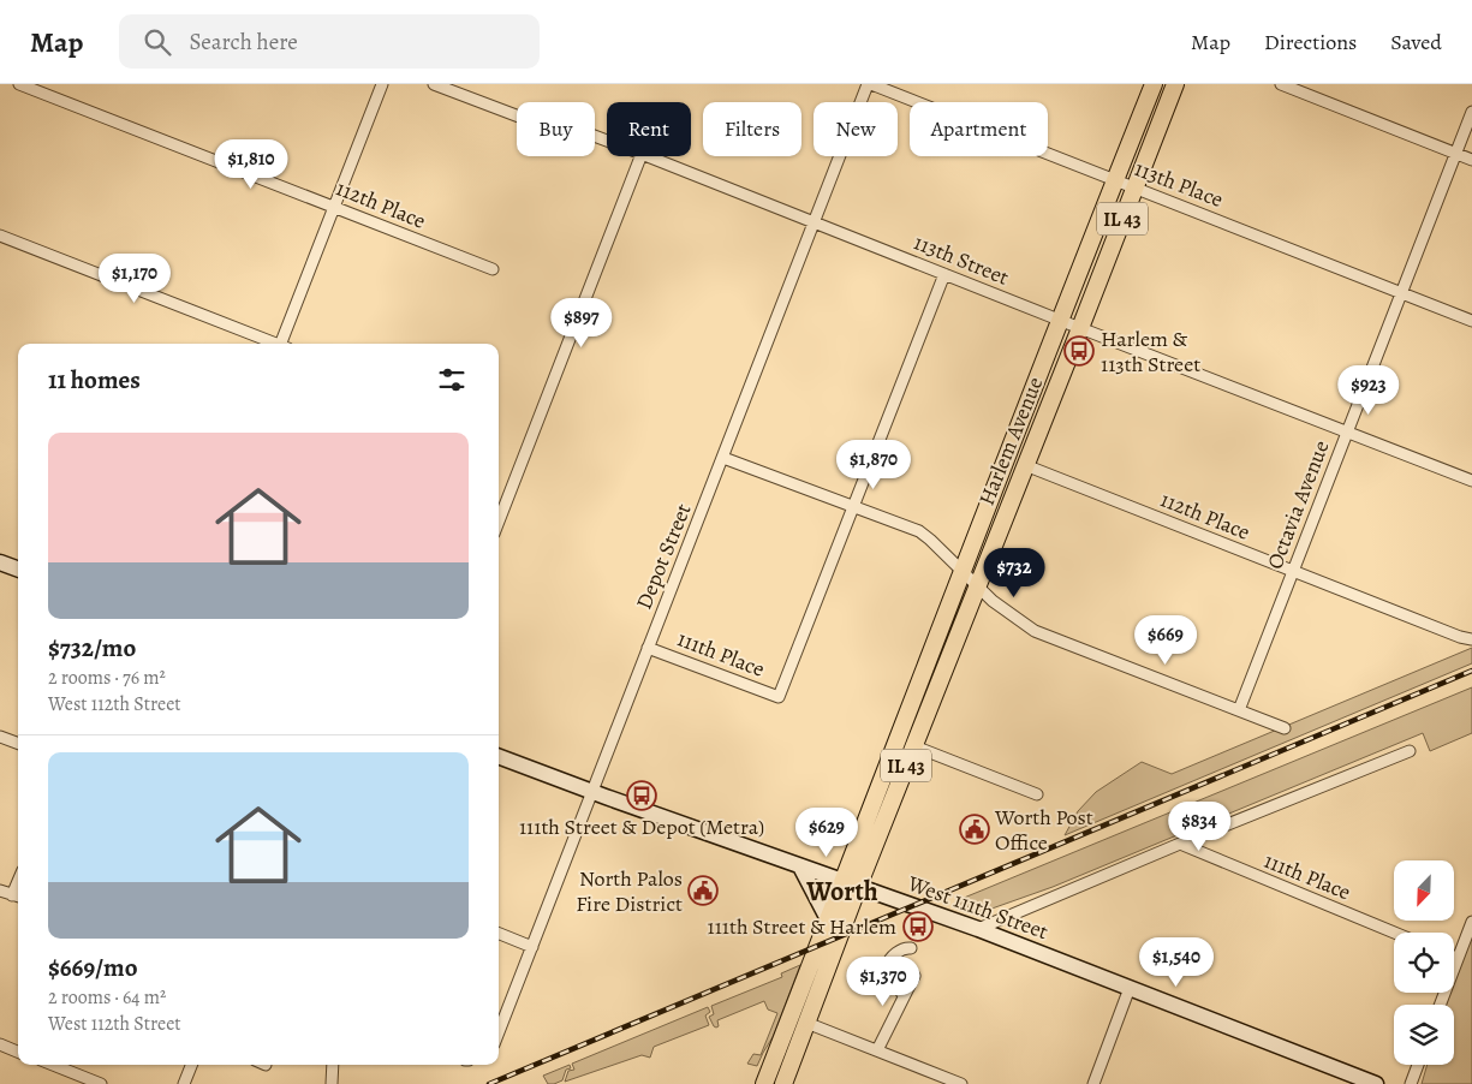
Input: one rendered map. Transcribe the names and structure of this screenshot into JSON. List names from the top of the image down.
{
  "streets": {
    "main road": ["IL 43", "Harlem Avenue", "West 111th Street"],
    "street": [
      "113th Place",
      "112th Place",
      "113th Street",
      "Octavia Avenue",
      "Depot Street",
      "111th Place"
    ]
  },
  "crossings": [
    ["113th Place", "Harlem Avenue"],
    ["113th Place", "Octavia Avenue"],
    ["113th Place", "Depot Street"],
    ["112th Place", "Harlem Avenue"],
    ["112th Place", "Octavia Avenue"],
    ["113th Street", "Harlem Avenue"],
    ["113th Street", "Octavia Avenue"],
    ["113th Street", "Depot Street"],
    ["Harlem Avenue", "West 111th Street"],
    ["Depot Street", "111th Place"],
    ["Depot Street", "West 111th Street"]
  ],
  "districts": ["Worth"],
  "places": {
    "bus stop": ["Harlem & 113th Street", "111th Street & Depot (Metra)", "111th Street & Harlem"],
    "public building": ["Worth Post Office", "North Palos Fire District"]
  },
  "north": "bottom left",
  "page": {
    "header": "Map",
    "search": "Search here",
    "nav": ["Map", "Directions", "Saved"],
    "chip": [
      "Buy",
      "Rent",
      "Filters",
      "New",
      "Apartment"
    ],
    "price": [
      "$1,810",
      "$1,170",
      "$897",
      "$923",
      "$1,870",
      "$732",
      "$669",
      "$834",
      "$629",
      "$1,540",
      "$1,370"
    ],
    "heading": "11 homes",
    "list": [
      {
        "name": "$732/mo",
        "note": "2 rooms · 76 m² · West 112th Street"
      },
      {
        "name": "$669/mo",
        "note": "2 rooms · 64 m² · West 112th Street"
      }
    ]
  }
}
